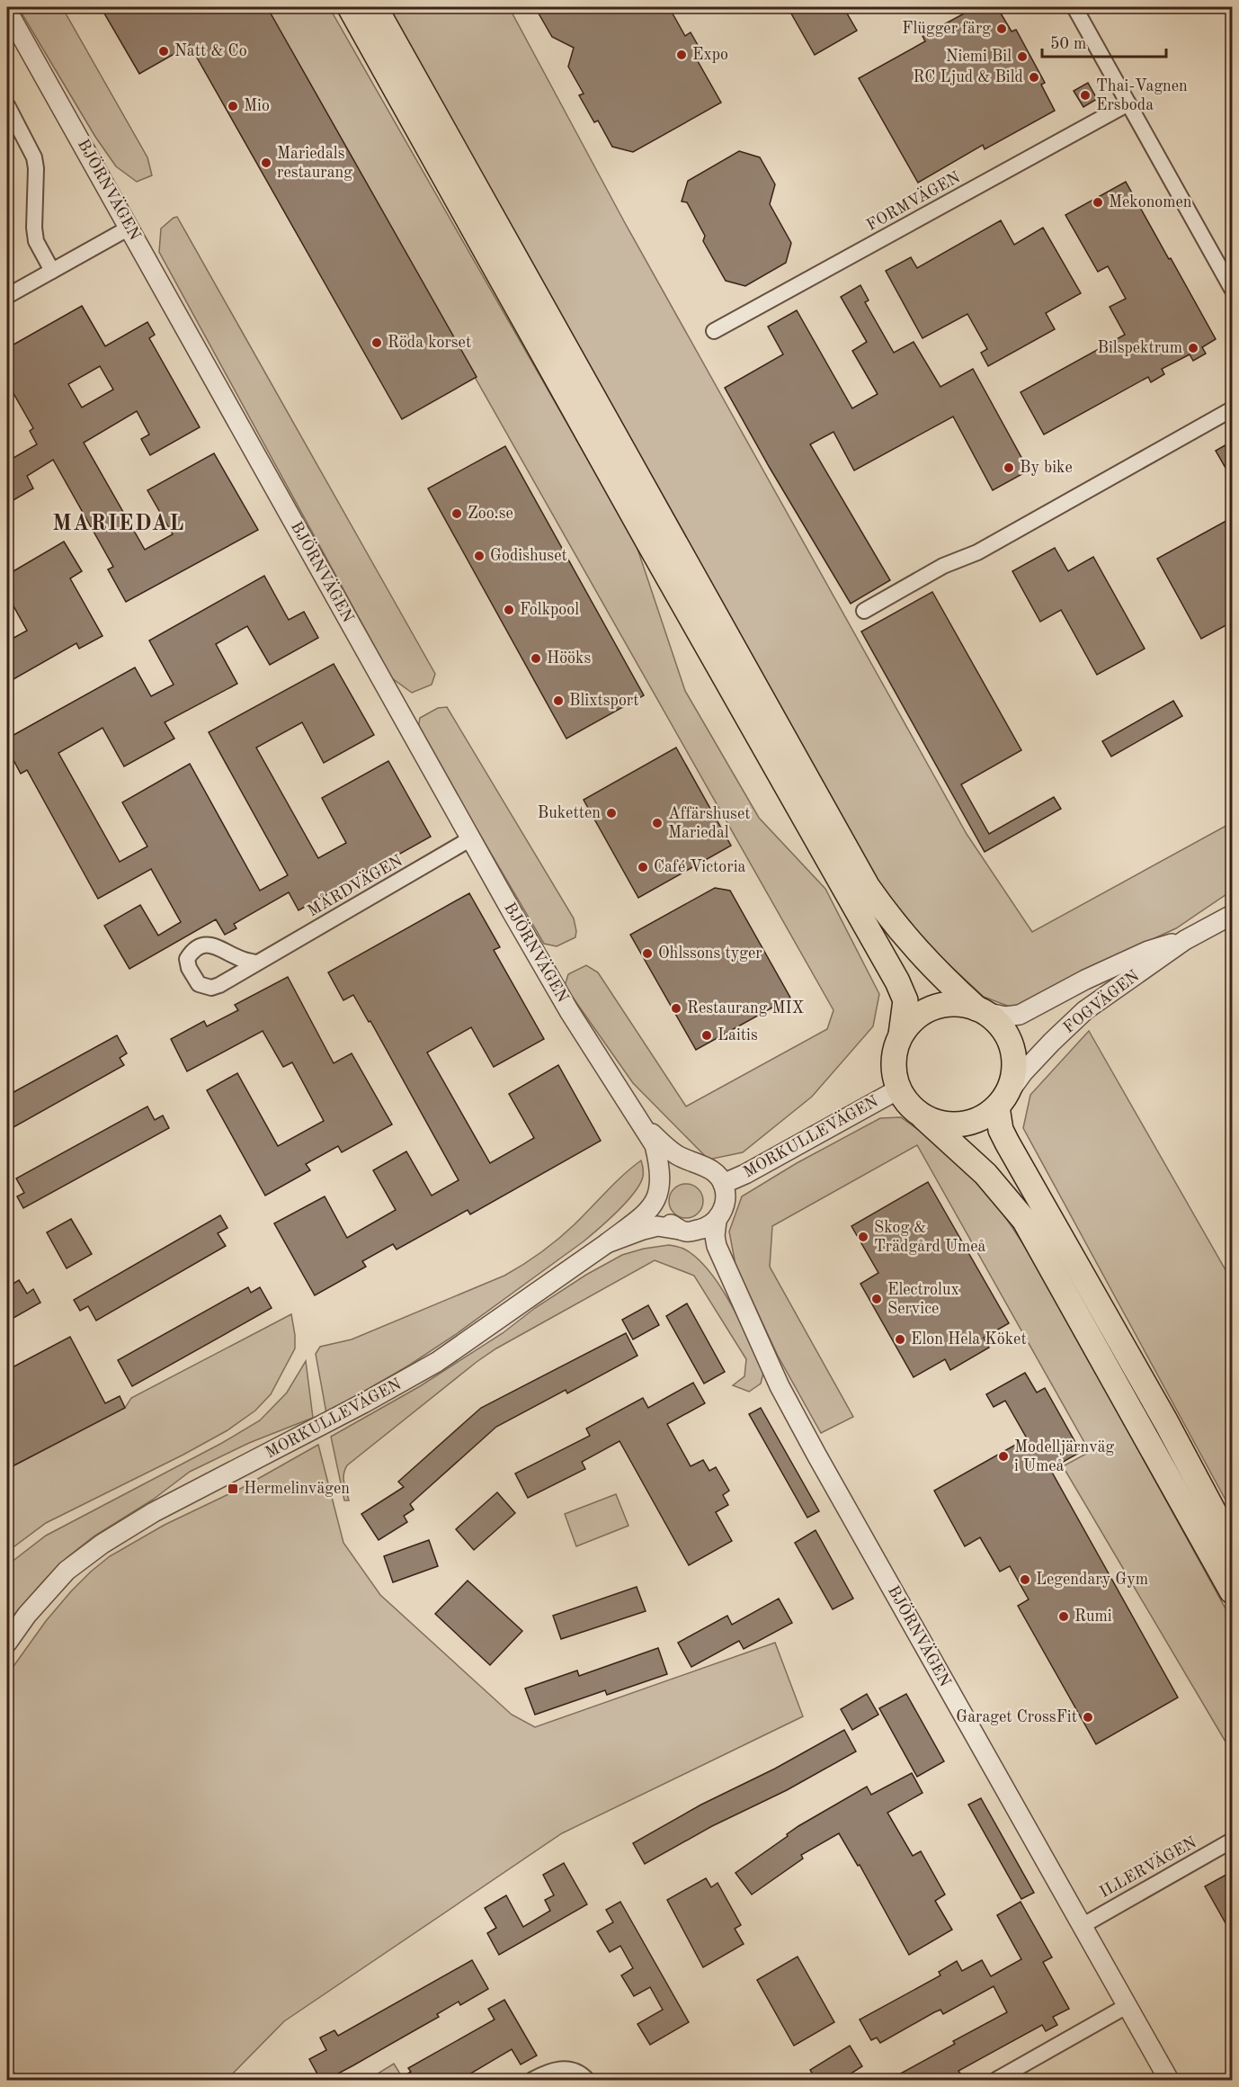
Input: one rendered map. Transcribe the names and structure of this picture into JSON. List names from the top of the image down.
{
  "streets": {
    "street": [
      "BJÖRNVÄGEN",
      "FORMVÄGEN",
      "MÅRDVÄGEN",
      "FOGVÄGEN",
      "MORKULLEVÄGEN",
      "ILLERVÄGEN"
    ]
  },
  "crossings": [
    ["BJÖRNVÄGEN", "MÅRDVÄGEN"],
    ["BJÖRNVÄGEN", "MORKULLEVÄGEN"],
    ["BJÖRNVÄGEN", "ILLERVÄGEN"],
    ["FOGVÄGEN", "MORKULLEVÄGEN"]
  ],
  "districts": ["MARIEDAL"],
  "places": {
    "other": [
      "Flügger färg",
      "Natt & Co",
      "Expo",
      "Niemi Bil",
      "RC Ljud & Bild",
      "Thai-Vagnen Ersboda",
      "Mio",
      "Mariedals restaurang",
      "Mekonomen",
      "Röda korset",
      "Bilspektrum",
      "By bike",
      "Zoo.se",
      "Godishuset",
      "Folkpool",
      "Hööks",
      "Blixtsport",
      "Buketten",
      "Affärshuset Mariedal",
      "Café Victoria",
      "Ohlssons tyger",
      "Restaurang MIX",
      "Laitis",
      "Skog & Trädgård Umeå",
      "Electrolux Service",
      "Elon Hela Köket",
      "Modelljärnväg i Umeå",
      "Legendary Gym",
      "Rumi",
      "Garaget CrossFit"
    ],
    "transit": ["Hermelinvägen"]
  },
  "scale_bar": "50 m"
}
